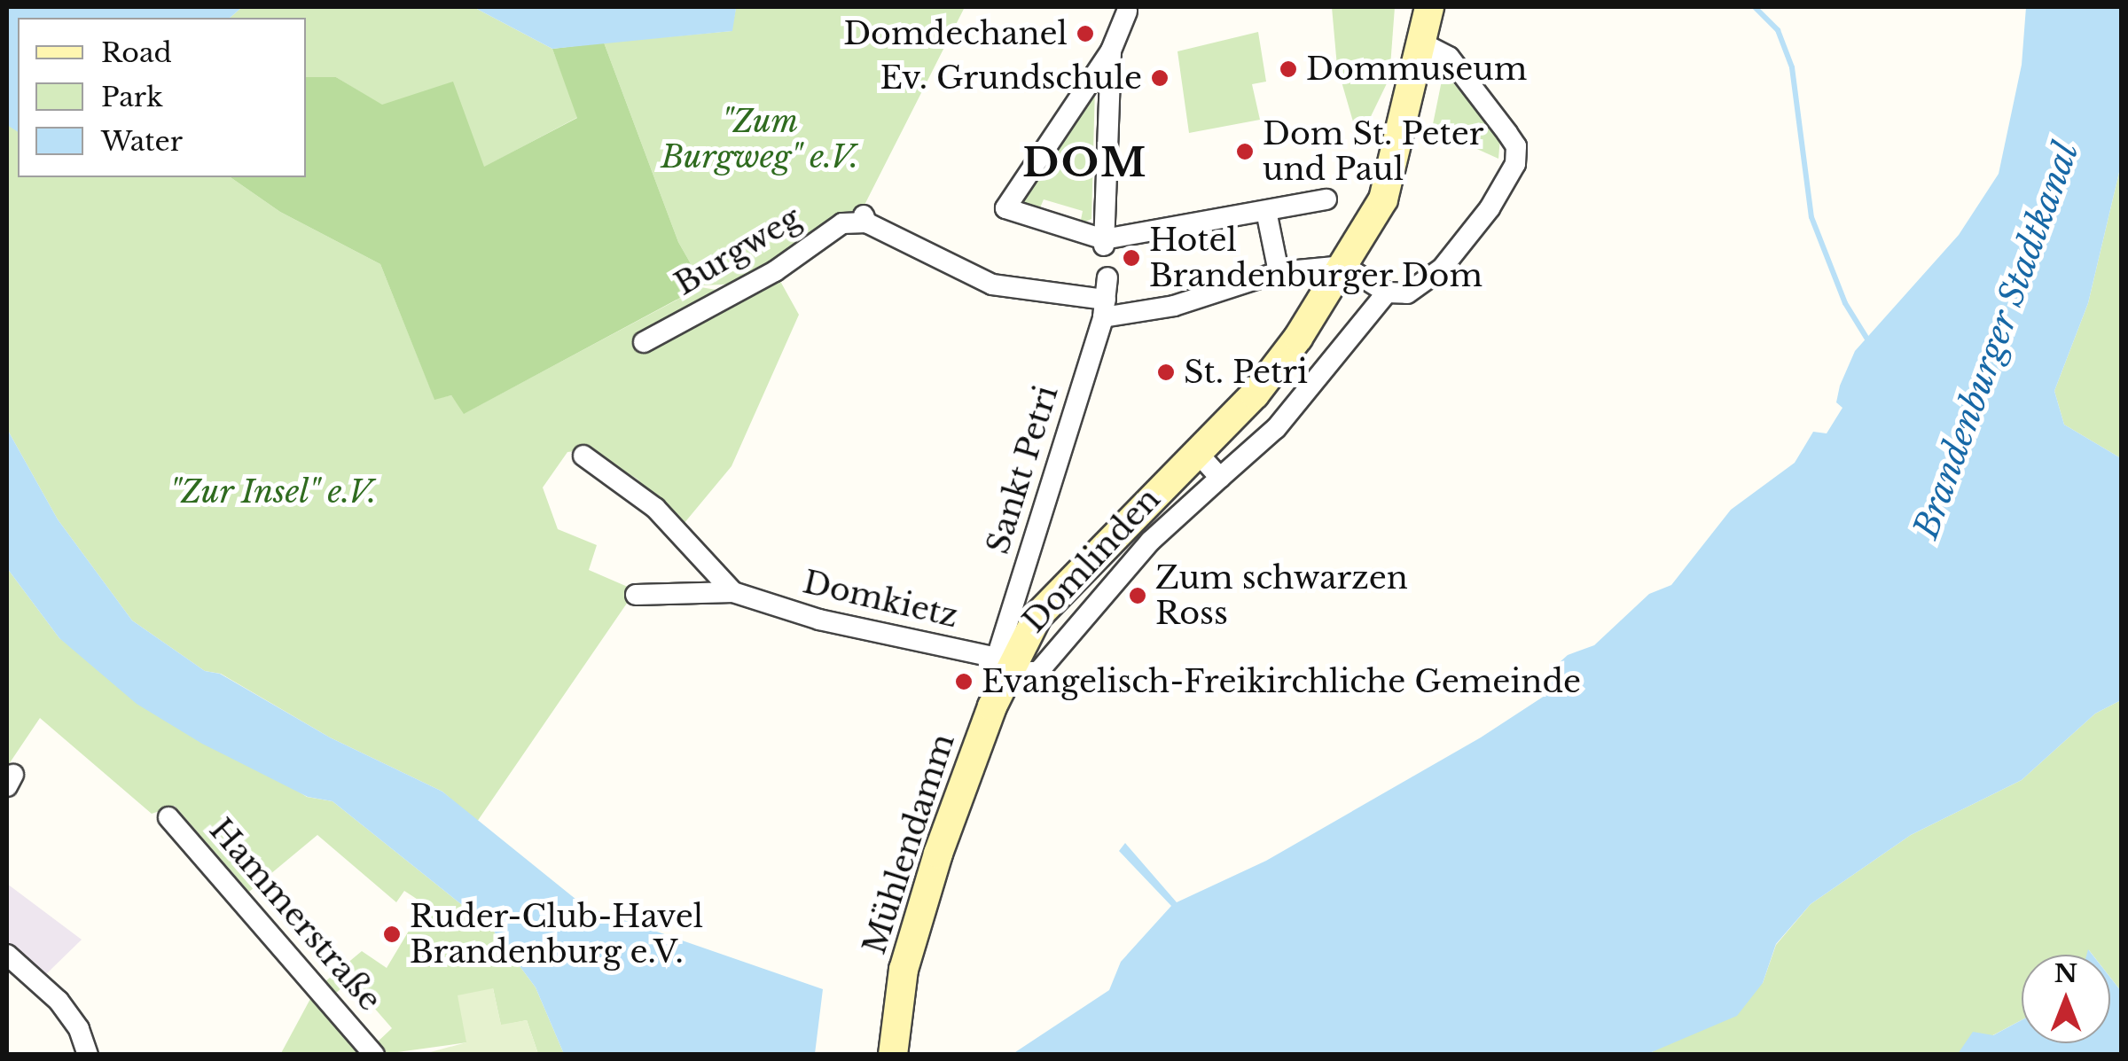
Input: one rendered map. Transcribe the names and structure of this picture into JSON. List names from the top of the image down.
{
  "streets": {
    "street": [
      "Burgweg",
      "Sankt Petri",
      "Domlinden",
      "Domkietz",
      "Mühlendamm",
      "Hammerstraße"
    ]
  },
  "crossings": [
    ["Burgweg", "Sankt Petri"],
    ["Burgweg", "Domlinden"],
    ["Sankt Petri", "Domlinden"],
    ["Sankt Petri", "Domkietz"],
    ["Sankt Petri", "Mühlendamm"],
    ["Domlinden", "Domkietz"],
    ["Domlinden", "Mühlendamm"],
    ["Domkietz", "Mühlendamm"]
  ],
  "districts": ["DOM"],
  "water": ["Brandenburger Stadtkanal"],
  "parks": ["\"Zum Burgweg\" e.V.", "\"Zur Insel\" e.V."],
  "places": [
    "Domdechanel",
    "Dommuseum",
    "Ev. Grundschule",
    "Dom St. Peter und Paul",
    "Hotel Brandenburger Dom",
    "St. Petri",
    "Zum schwarzen Ross",
    "Evangelisch-Freikirchliche Gemeinde",
    "Ruder-Club-Havel Brandenburg e.V."
  ],
  "legend": ["Road", "Park", "Water"],
  "north": "top"
}
